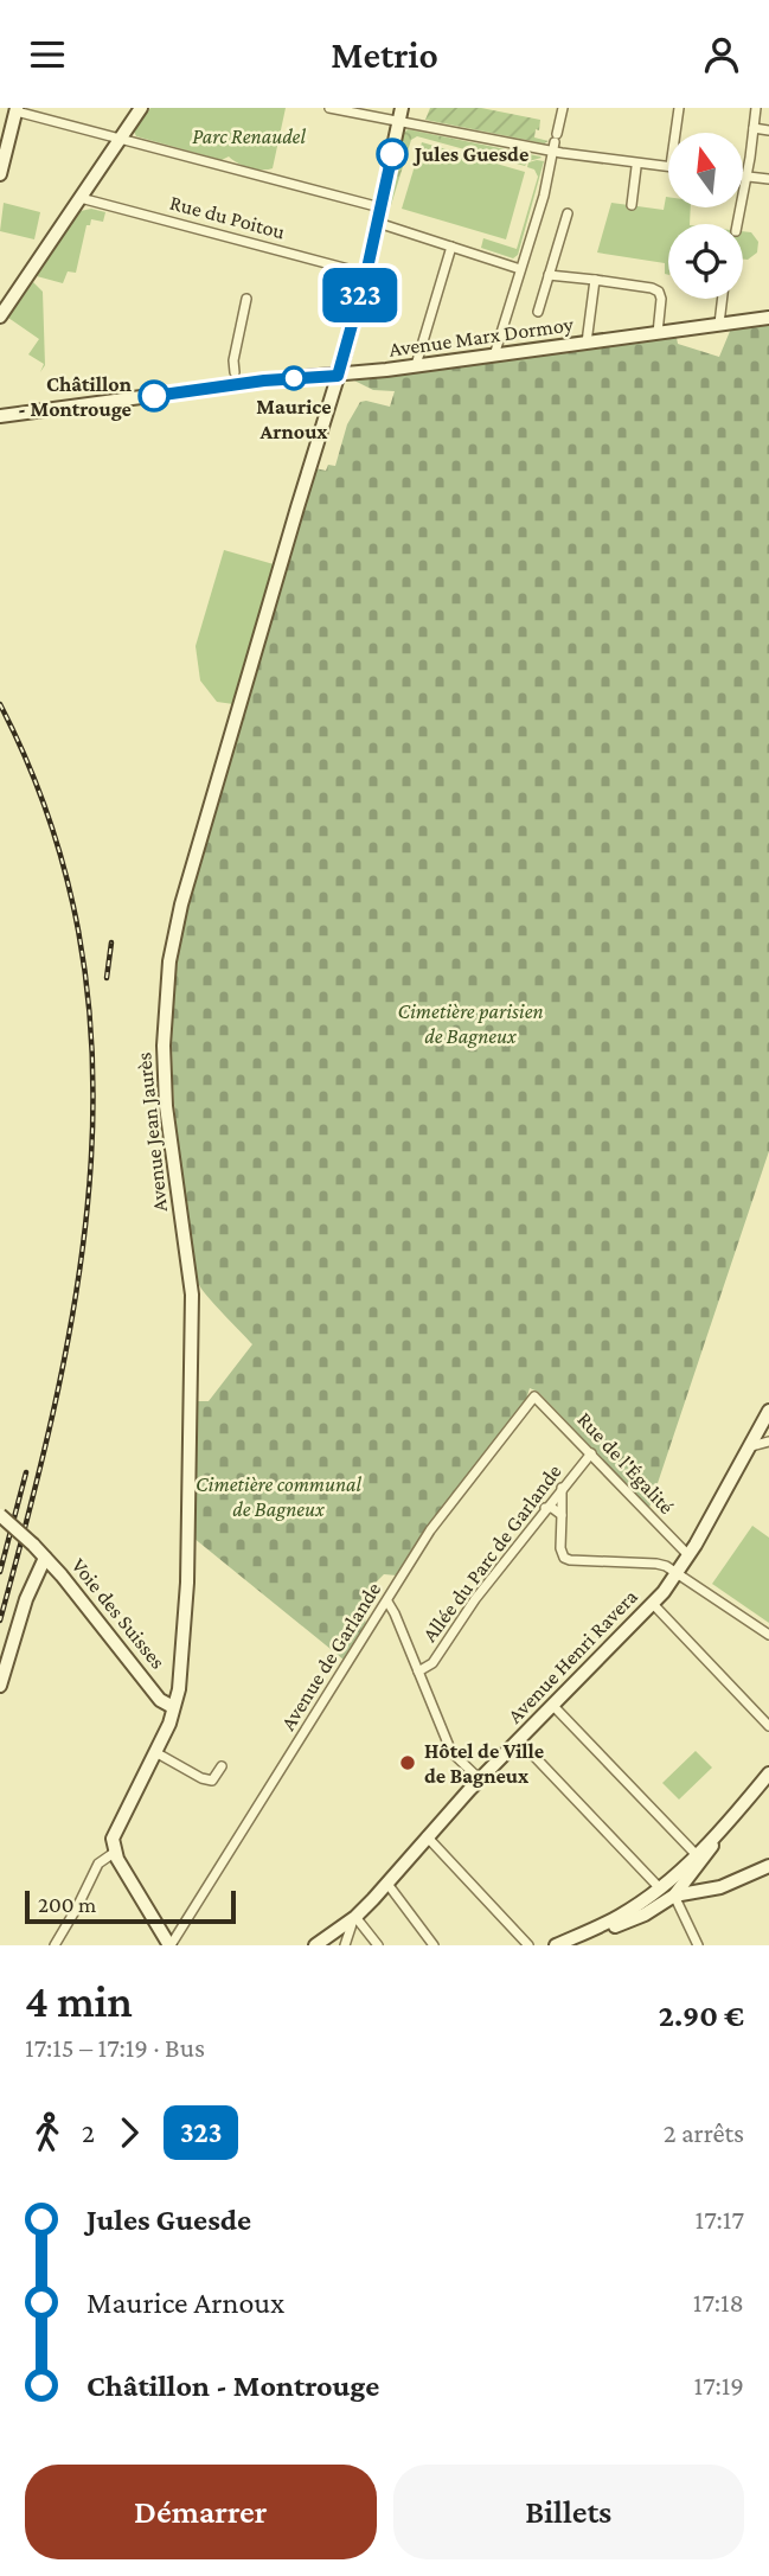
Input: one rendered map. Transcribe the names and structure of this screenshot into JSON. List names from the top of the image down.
{
  "streets": {
    "street": [
      "Rue du Poitou",
      "Avenue Marx Dormoy",
      "Avenue Jean Jaurès",
      "Rue de l'Égalité",
      "Allée du Parc de Garlande",
      "Voie des Suisses",
      "Avenue de Garlande",
      "Avenue Henri Ravera"
    ]
  },
  "crossings": [
    ["Rue du Poitou", "Avenue Jean Jaurès"],
    ["Avenue Marx Dormoy", "Avenue Jean Jaurès"],
    ["Avenue Jean Jaurès", "Voie des Suisses"],
    ["Rue de l'Égalité", "Allée du Parc de Garlande"],
    ["Rue de l'Égalité", "Avenue de Garlande"],
    ["Rue de l'Égalité", "Avenue Henri Ravera"]
  ],
  "parks": ["Parc Renaudel", "Cimetière parisien de Bagneux", "Cimetière communal de Bagneux"],
  "places": [
    "Jules Guesde",
    "Maurice Arnoux",
    "Châtillon - Montrouge",
    "Hôtel de Ville de Bagneux"
  ],
  "lines": ["bus line 323"],
  "scale_bar": "200 m",
  "north": "top",
  "page": {
    "header": "Metrio",
    "on_map": "323",
    "scale": "200 m",
    "heading": ["4 min", "17:15 – 17:19 · Bus", "2.90 €"],
    "legs": ["2", "323", "2 arrêts"],
    "list": [
      {
        "name": "Jules Guesde",
        "value": "17:17"
      },
      {
        "name": "Maurice Arnoux",
        "value": "17:18"
      },
      {
        "name": "Châtillon - Montrouge",
        "value": "17:19"
      }
    ],
    "buttons": ["Démarrer", "Billets"]
  }
}
